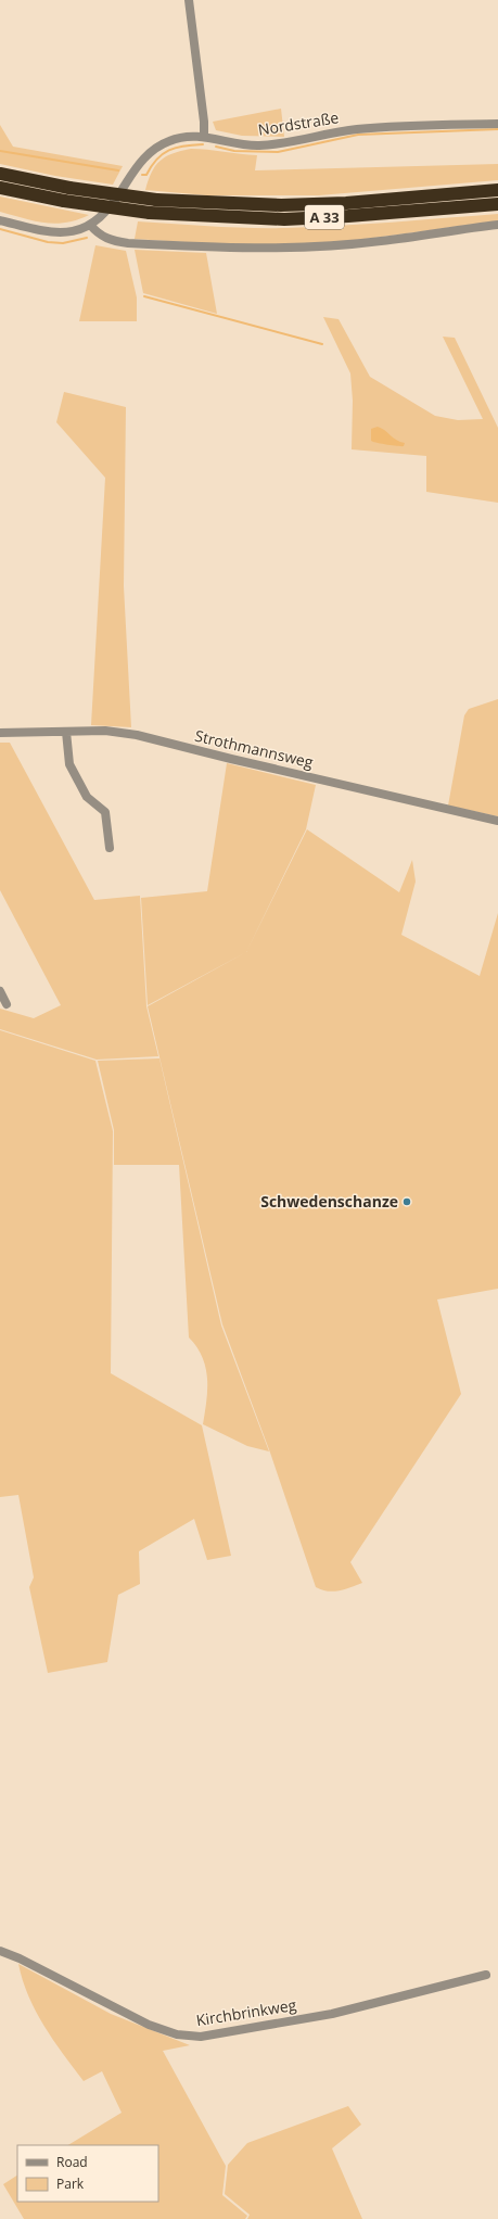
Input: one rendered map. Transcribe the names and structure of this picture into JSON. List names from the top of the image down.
{
  "streets": {
    "highway": ["A 33"],
    "street": ["Nordstraße", "Strothmannsweg", "Kirchbrinkweg"]
  },
  "places": ["Schwedenschanze"],
  "legend": ["Road", "Park"]
}
